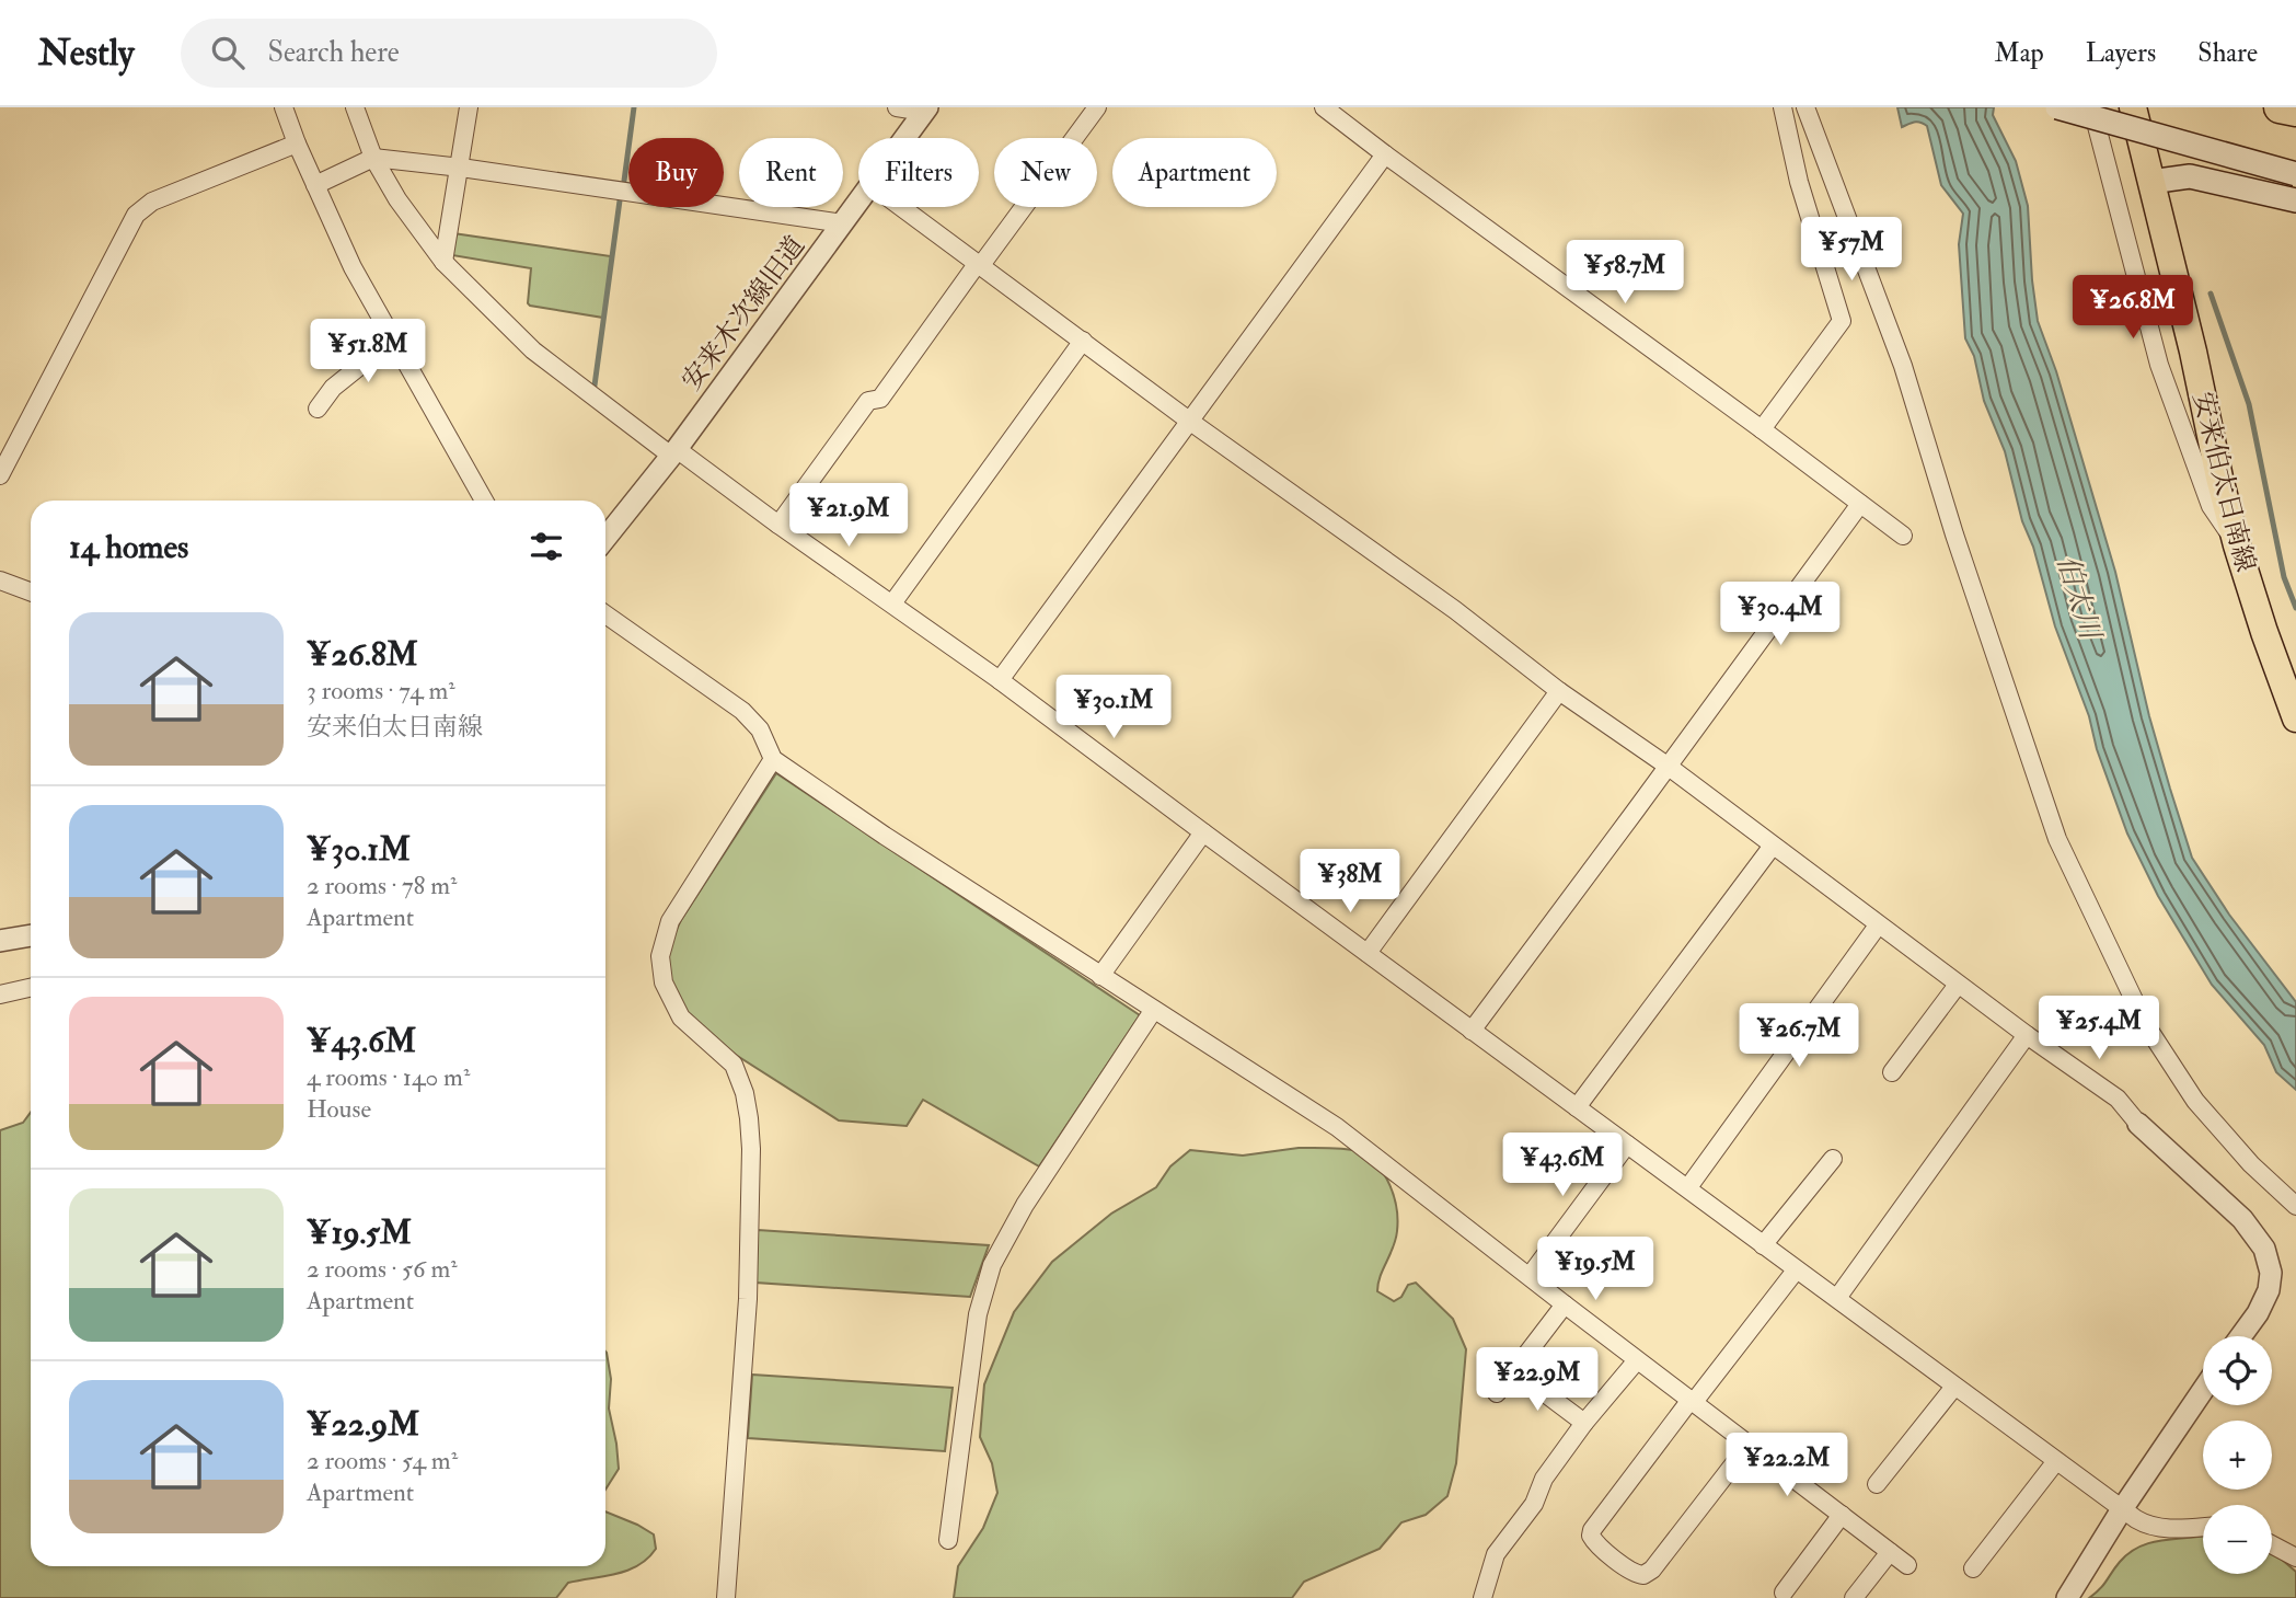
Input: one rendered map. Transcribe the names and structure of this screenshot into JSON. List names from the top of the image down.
{
  "streets": {
    "main road": ["安来伯太日南線"],
    "street": ["安来木次線旧道"]
  },
  "water": ["伯太川"],
  "page": {
    "header": "Nestly",
    "search": "Search here",
    "nav": ["Map", "Layers", "Share"],
    "chip": [
      "Buy",
      "Rent",
      "Filters",
      "New",
      "Apartment"
    ],
    "price": [
      "¥57M",
      "¥58.7M",
      "¥26.8M",
      "¥51.8M",
      "¥21.9M",
      "¥30.4M",
      "¥30.1M",
      "¥38M",
      "¥25.4M",
      "¥26.7M",
      "¥43.6M",
      "¥19.5M",
      "¥22.9M",
      "¥22.2M"
    ],
    "heading": "14 homes",
    "list": [
      {
        "name": "¥26.8M",
        "note": "3 rooms · 74 m² · 安来伯太日南線"
      },
      {
        "name": "¥30.1M",
        "note": "2 rooms · 78 m² · Apartment"
      },
      {
        "name": "¥43.6M",
        "note": "4 rooms · 140 m² · House"
      },
      {
        "name": "¥19.5M",
        "note": "2 rooms · 56 m² · Apartment"
      },
      {
        "name": "¥22.9M",
        "note": "2 rooms · 54 m² · Apartment"
      }
    ],
    "map_buttons": ["+", "−"]
  }
}
